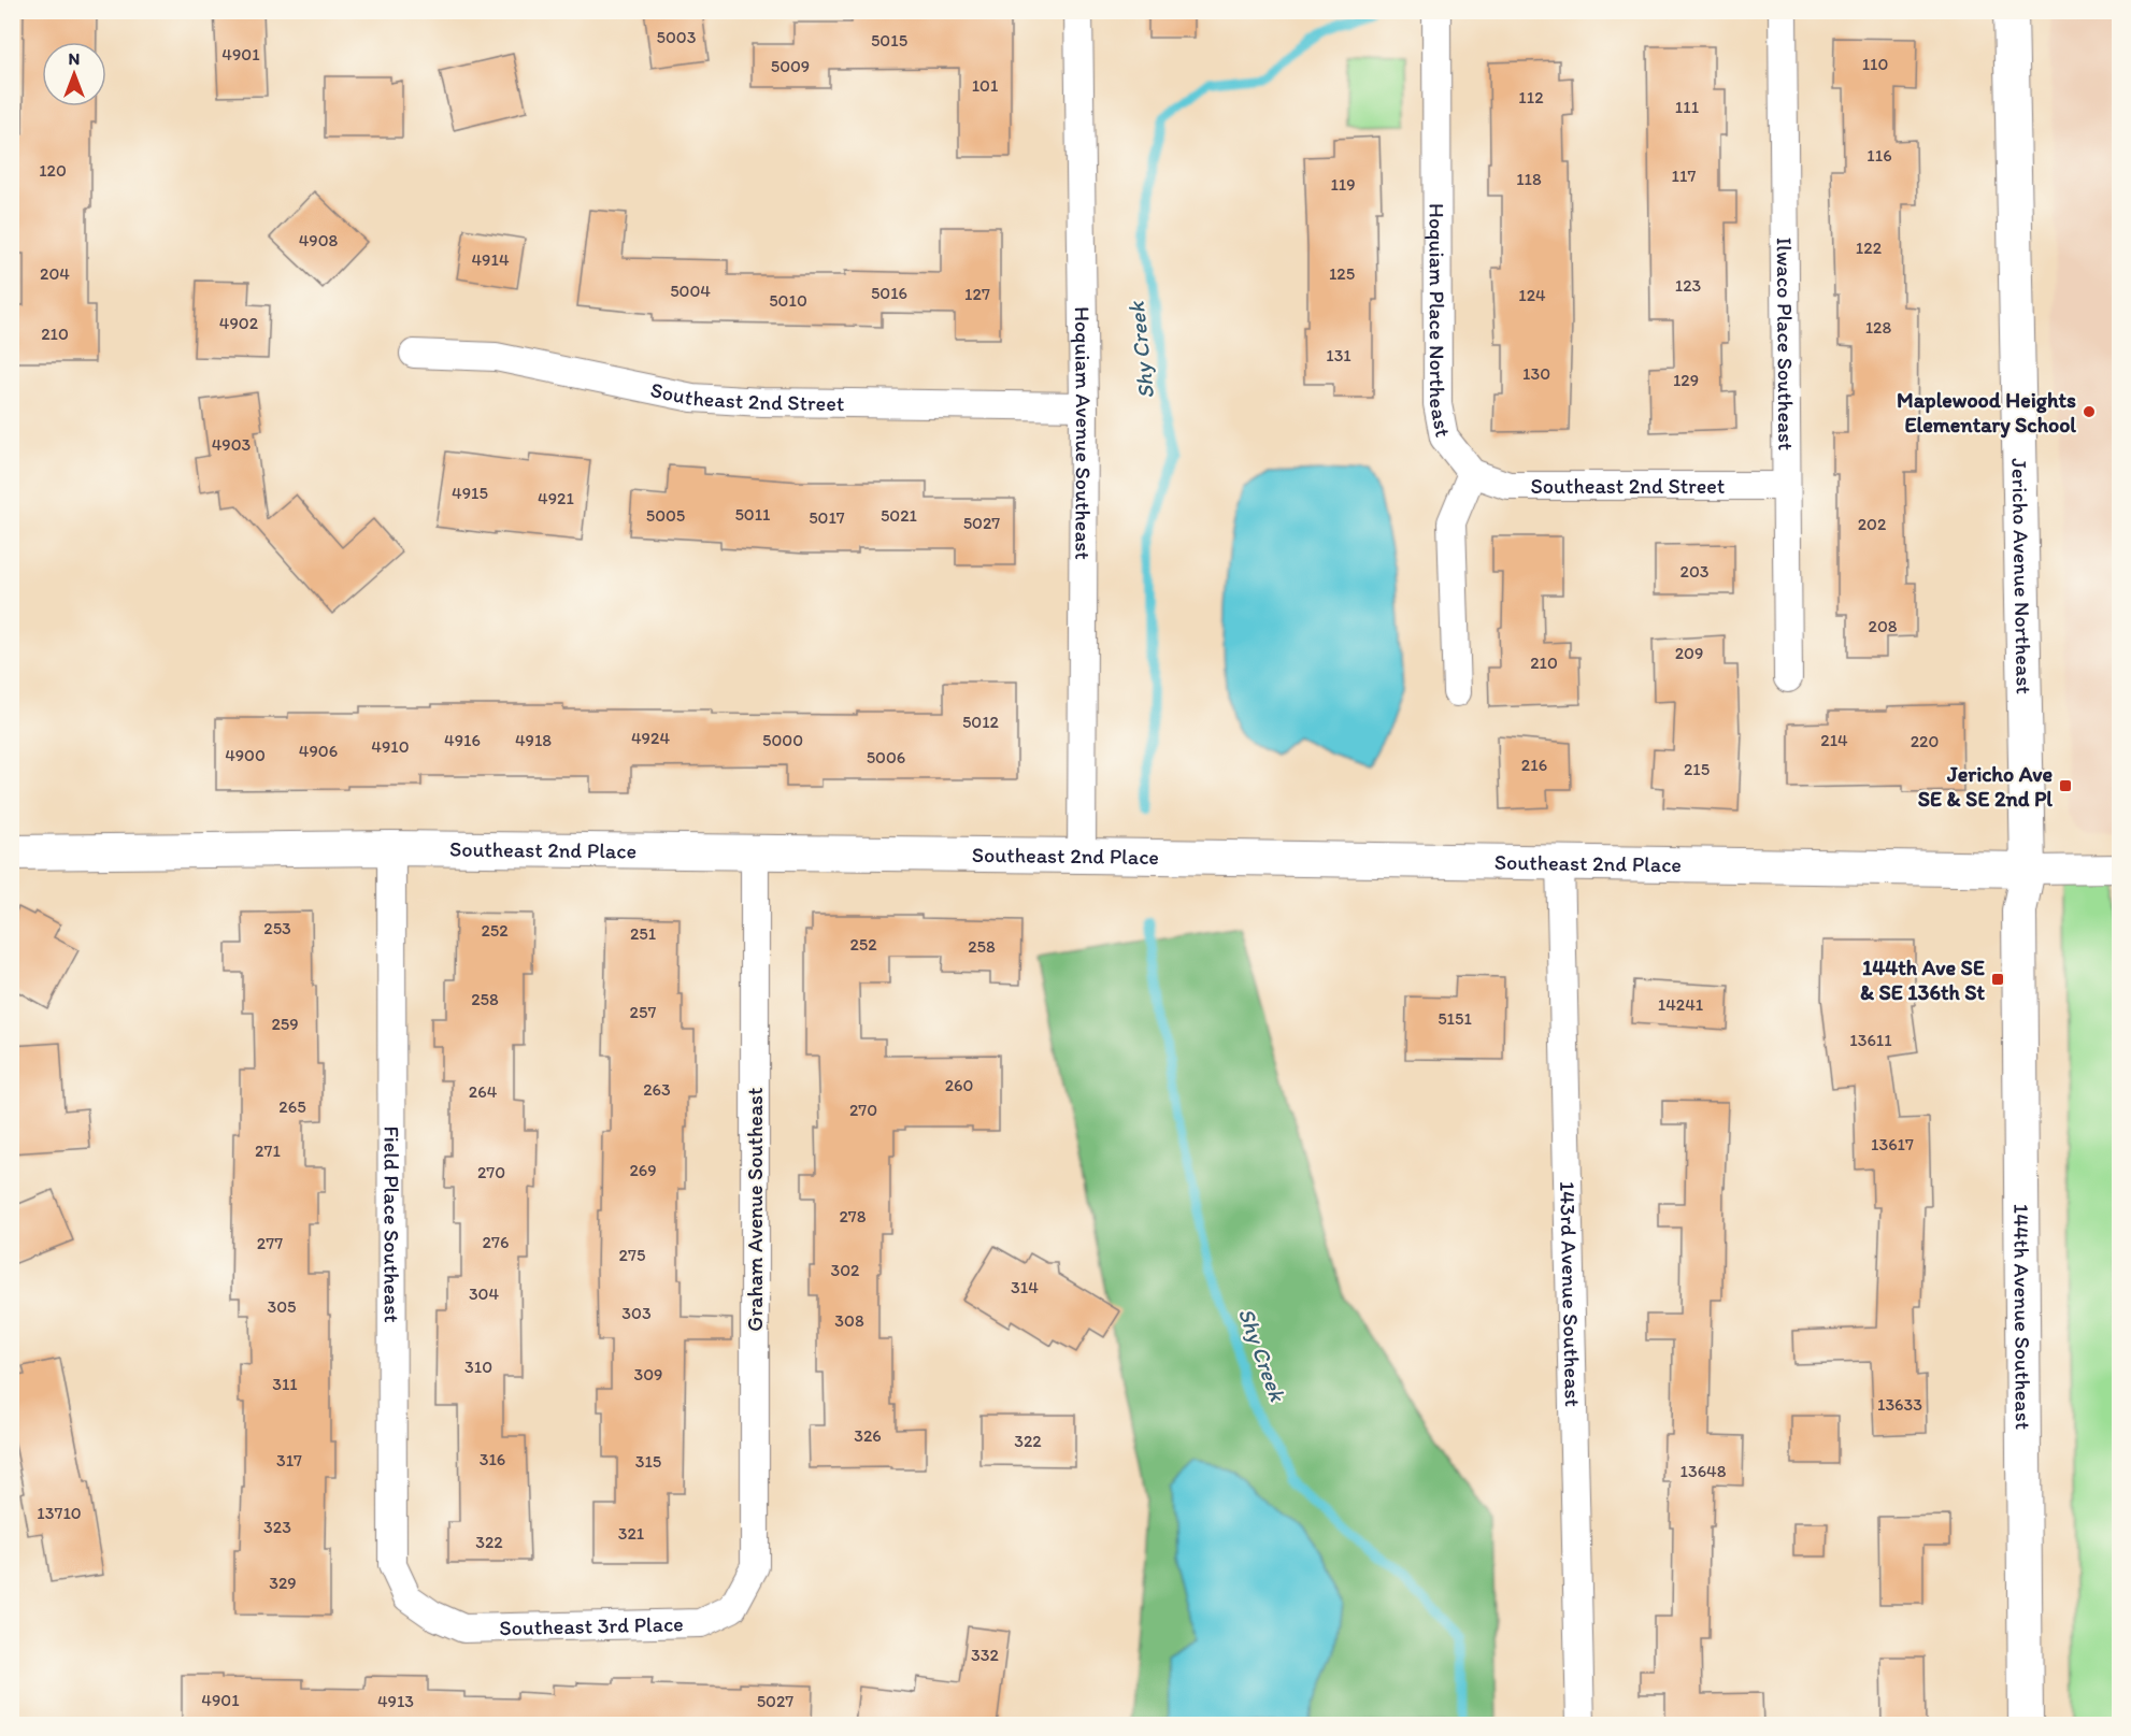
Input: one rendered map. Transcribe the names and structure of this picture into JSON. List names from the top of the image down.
{
  "streets": {
    "street": [
      "Hoquiam Place Northeast",
      "Ilwaco Place Southeast",
      "Southeast 2nd Street",
      "Hoquiam Avenue Southeast",
      "Jericho Avenue Northeast",
      "Southeast 2nd Place",
      "Graham Avenue Southeast",
      "Field Place Southeast",
      "143rd Avenue Southeast",
      "144th Avenue Southeast",
      "Southeast 3rd Place"
    ]
  },
  "crossings": [
    ["Hoquiam Place Northeast", "Southeast 2nd Street"],
    ["Ilwaco Place Southeast", "Southeast 2nd Street"],
    ["Southeast 2nd Street", "Hoquiam Avenue Southeast"],
    ["Hoquiam Avenue Southeast", "Southeast 2nd Place"],
    ["Jericho Avenue Northeast", "Southeast 2nd Place"],
    ["Jericho Avenue Northeast", "144th Avenue Southeast"],
    ["Southeast 2nd Place", "Graham Avenue Southeast"],
    ["Southeast 2nd Place", "Field Place Southeast"],
    ["Southeast 2nd Place", "143rd Avenue Southeast"],
    ["Graham Avenue Southeast", "Southeast 3rd Place"],
    ["Field Place Southeast", "Southeast 3rd Place"]
  ],
  "water": ["Shy Creek"],
  "places": {
    "other": ["Maplewood Heights Elementary School"],
    "transit": ["Jericho Ave SE & SE 2nd Pl", "144th Ave SE & SE 136th St"]
  },
  "house_numbers": [
    "5003",
    "5015",
    "4901",
    "110",
    "5009",
    "101",
    "112",
    "111",
    "116",
    "120",
    "117",
    "118",
    "119",
    "4908",
    "122",
    "4914",
    "204",
    "125",
    "123",
    "5004",
    "5016",
    "127",
    "124",
    "5010",
    "4902",
    "128",
    "210",
    "131",
    "130",
    "129",
    "4903",
    "4915",
    "4921",
    "5011",
    "5005",
    "5021",
    "5017",
    "5027",
    "202",
    "203",
    "208",
    "209",
    "210",
    "5012",
    "4924",
    "4916",
    "4918",
    "5000",
    "214",
    "220",
    "4910",
    "4906",
    "4900",
    "5006",
    "216",
    "215",
    "253",
    "252",
    "251",
    "252",
    "258",
    "258",
    "14241",
    "257",
    "5151",
    "259",
    "13611",
    "260",
    "263",
    "264",
    "265",
    "270",
    "13617",
    "271",
    "269",
    "270",
    "278",
    "276",
    "277",
    "275",
    "302",
    "314",
    "304",
    "305",
    "303",
    "308",
    "310",
    "309",
    "311",
    "13633",
    "326",
    "322",
    "316",
    "317",
    "315",
    "13648",
    "13710",
    "323",
    "321",
    "322",
    "329",
    "332",
    "4901",
    "4913",
    "5027"
  ],
  "north": "top"
}
